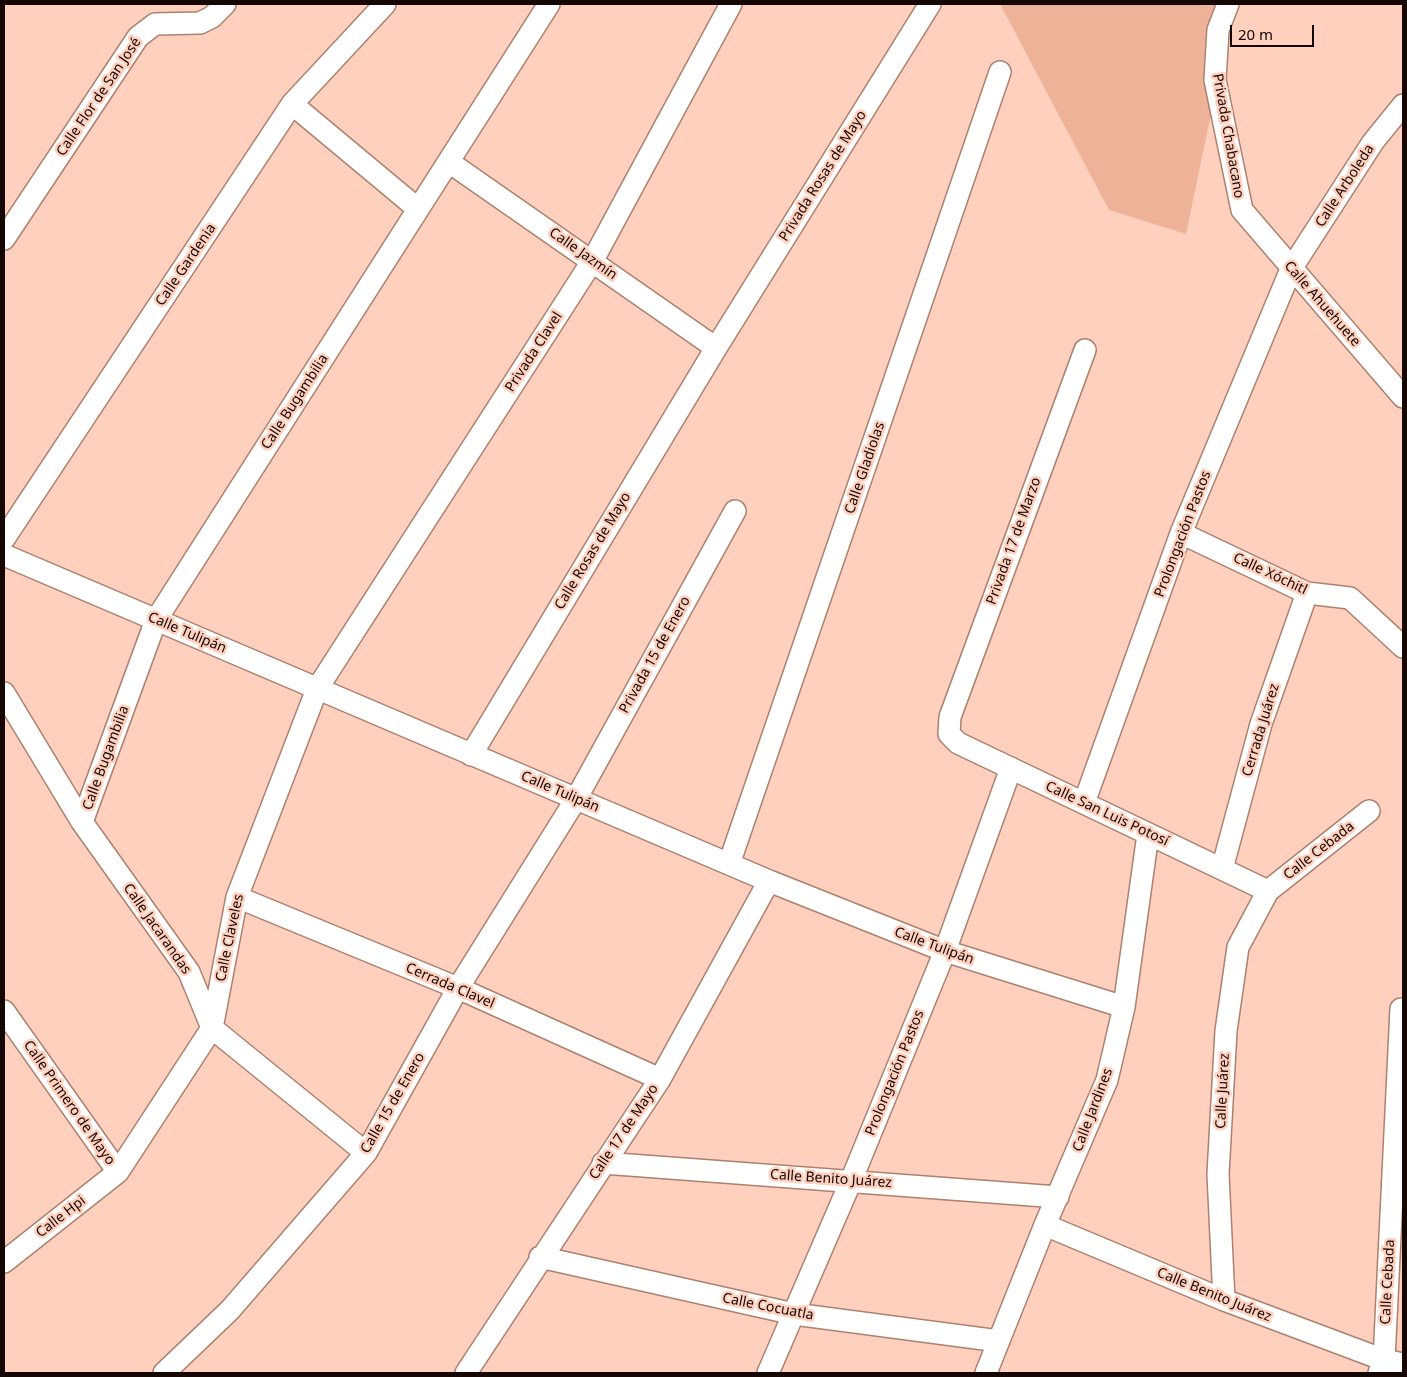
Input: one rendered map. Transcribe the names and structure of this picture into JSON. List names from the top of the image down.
{
  "streets": {
    "street": [
      "Calle Flor de San José",
      "Privada Chabacano",
      "Privada Rosas de Mayo",
      "Calle Arboleda",
      "Calle Jazmín",
      "Calle Gardenia",
      "Calle Ahuehuete",
      "Privada Clavel",
      "Calle Bugambilia",
      "Calle Gladiolas",
      "Prolongación Pastos",
      "Privada 17 de Marzo",
      "Calle Rosas de Mayo",
      "Calle Xóchitl",
      "Calle Tulipán",
      "Privada 15 de Enero",
      "Cerrada Juárez",
      "Calle San Luis Potosí",
      "Calle Cebada",
      "Calle Jacarandas",
      "Calle Claveles",
      "Cerrada Clavel",
      "Calle Juárez",
      "Calle Primero de Mayo",
      "Calle 15 de Enero",
      "Calle Jardines",
      "Calle 17 de Mayo",
      "Calle Benito Juárez",
      "Calle Hpi",
      "Calle Cocuatla"
    ]
  },
  "crossings": [
    ["Privada Chabacano", "Calle Ahuehuete"],
    ["Privada Rosas de Mayo", "Calle Jazmín"],
    ["Privada Rosas de Mayo", "Calle Rosas de Mayo"],
    ["Calle Arboleda", "Calle Ahuehuete"],
    ["Calle Arboleda", "Prolongación Pastos"],
    ["Calle Jazmín", "Privada Clavel"],
    ["Calle Jazmín", "Calle Bugambilia"],
    ["Calle Jazmín", "Calle Rosas de Mayo"],
    ["Calle Ahuehuete", "Prolongación Pastos"],
    ["Privada Clavel", "Calle Tulipán"],
    ["Privada Clavel", "Calle Claveles"],
    ["Calle Bugambilia", "Calle Tulipán"],
    ["Calle Bugambilia", "Calle Jacarandas"],
    ["Calle Gladiolas", "Calle Tulipán"],
    ["Prolongación Pastos", "Calle Xóchitl"],
    ["Prolongación Pastos", "Calle Tulipán"],
    ["Prolongación Pastos", "Calle San Luis Potosí"],
    ["Prolongación Pastos", "Calle Benito Juárez"],
    ["Prolongación Pastos", "Calle Cocuatla"],
    ["Privada 17 de Marzo", "Calle San Luis Potosí"],
    ["Calle Rosas de Mayo", "Calle Tulipán"],
    ["Calle Xóchitl", "Cerrada Juárez"],
    ["Calle Tulipán", "Privada 15 de Enero"],
    ["Calle Tulipán", "Calle Claveles"],
    ["Calle Tulipán", "Calle 15 de Enero"],
    ["Calle Tulipán", "Calle Jardines"],
    ["Calle Tulipán", "Calle 17 de Mayo"],
    ["Privada 15 de Enero", "Calle 15 de Enero"],
    ["Cerrada Juárez", "Calle San Luis Potosí"],
    ["Calle San Luis Potosí", "Calle Cebada"],
    ["Calle San Luis Potosí", "Calle Juárez"],
    ["Calle San Luis Potosí", "Calle Jardines"],
    ["Calle Cebada", "Calle Juárez"],
    ["Calle Cebada", "Calle Benito Juárez"],
    ["Calle Jacarandas", "Calle Claveles"],
    ["Calle Jacarandas", "Calle 15 de Enero"],
    ["Calle Claveles", "Cerrada Clavel"],
    ["Calle Claveles", "Calle Primero de Mayo"],
    ["Calle Claveles", "Calle Hpi"],
    ["Cerrada Clavel", "Calle 15 de Enero"],
    ["Cerrada Clavel", "Calle 17 de Mayo"],
    ["Calle Juárez", "Calle Benito Juárez"],
    ["Calle Primero de Mayo", "Calle Hpi"],
    ["Calle Jardines", "Calle Benito Juárez"],
    ["Calle Jardines", "Calle Cocuatla"],
    ["Calle 17 de Mayo", "Calle Benito Juárez"],
    ["Calle 17 de Mayo", "Calle Cocuatla"]
  ],
  "scale_bar": "20 m"
}
